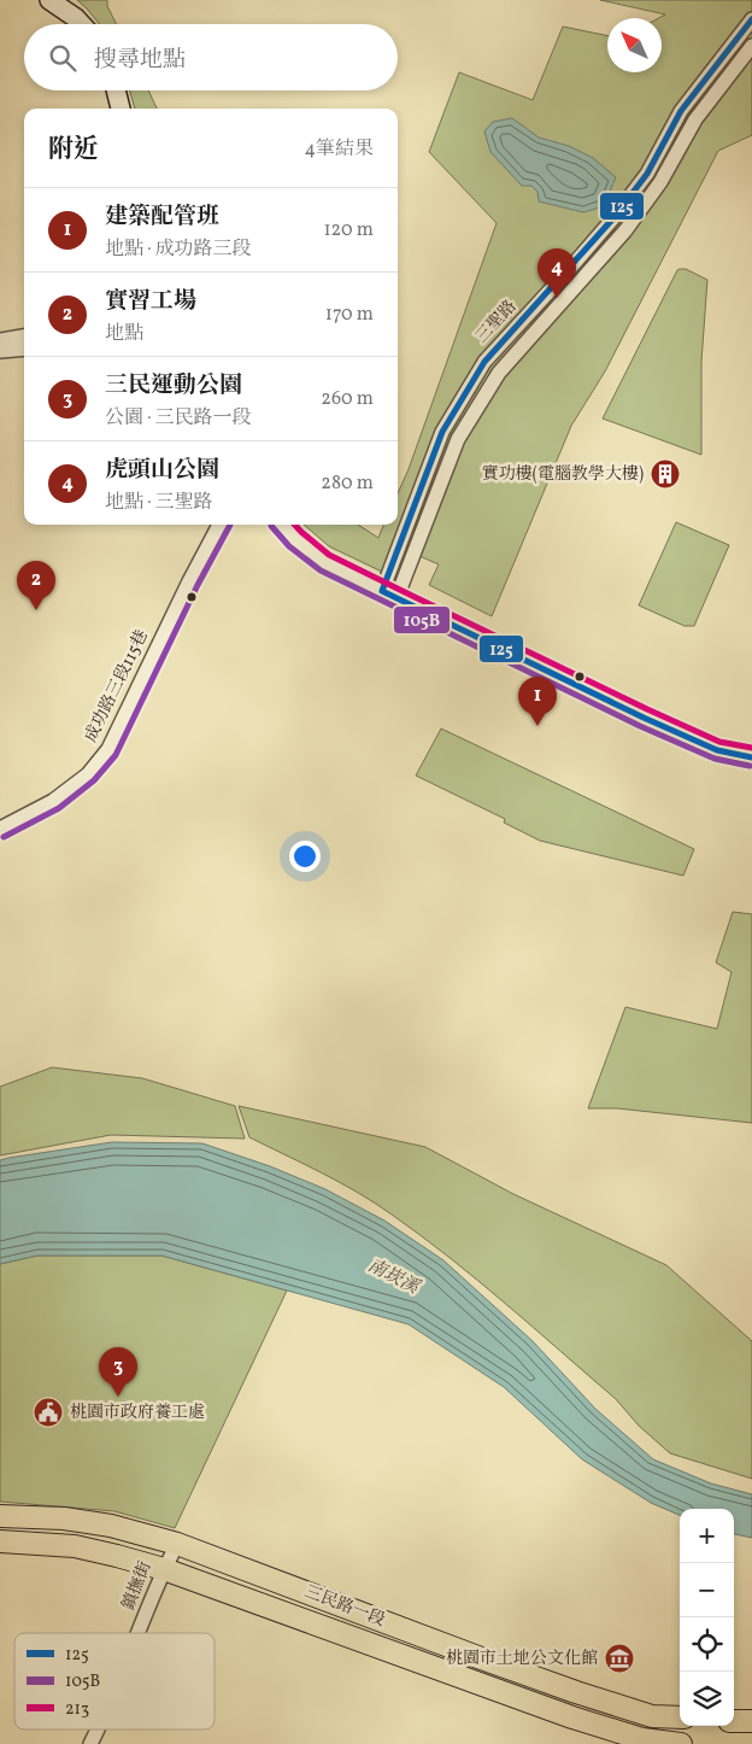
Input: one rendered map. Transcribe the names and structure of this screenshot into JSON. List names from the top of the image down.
{
  "streets": {
    "main road": ["三民路一段"],
    "street": ["三聖路", "成功路三段115巷", "鎮撫街"]
  },
  "crossings": [
    ["鎮撫街", "三民路一段"]
  ],
  "water": ["南崁溪"],
  "places": {
    "building": ["實功樓(電腦教學大樓)"],
    "public building": ["桃園市政府養工處"],
    "museum": ["桃園市土地公文化館"]
  },
  "lines": ["transit line 125", "transit line 105B", "transit line 213"],
  "legend": ["125", "105B", "213"],
  "north": "top left",
  "page": {
    "search": "搜尋地點",
    "heading": ["附近", "4筆結果"],
    "list": [
      {
        "mark": "1",
        "name": "建築配管班",
        "note": "地點 · 成功路三段",
        "value": "120 m"
      },
      {
        "mark": "2",
        "name": "實習工場",
        "note": "地點",
        "value": "170 m"
      },
      {
        "mark": "3",
        "name": "三民運動公園",
        "note": "公園 · 三民路一段",
        "value": "260 m"
      },
      {
        "mark": "4",
        "name": "虎頭山公園",
        "note": "地點 · 三聖路",
        "value": "280 m"
      }
    ],
    "pins": [
      "4",
      "2",
      "1",
      "3"
    ],
    "map_buttons": ["+", "−"]
  }
}
